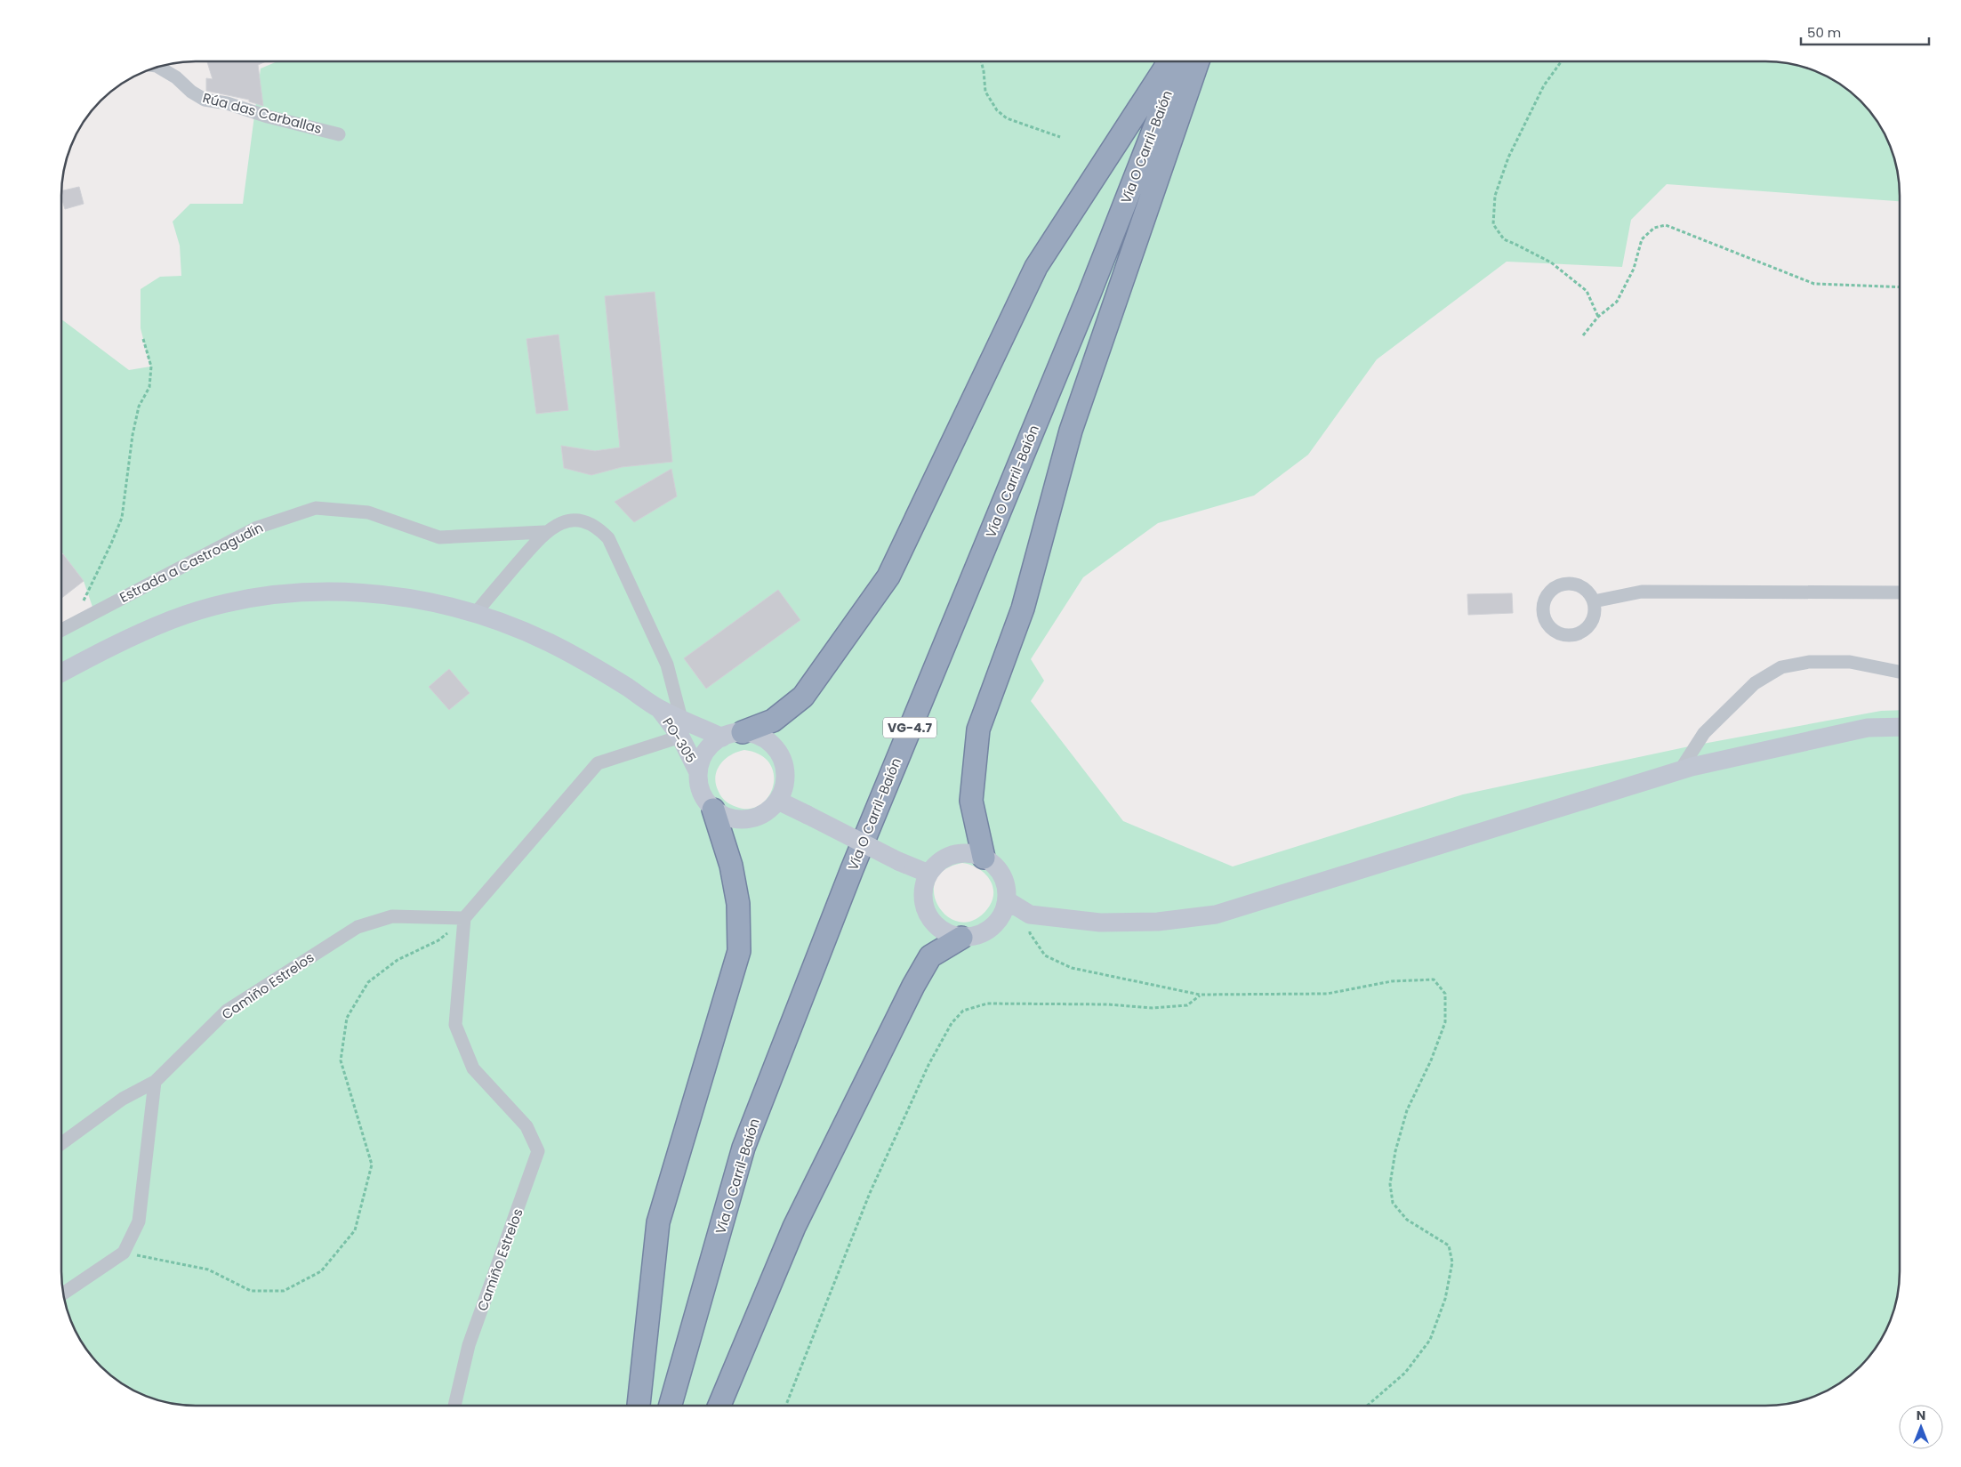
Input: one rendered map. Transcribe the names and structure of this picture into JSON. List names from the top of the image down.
{
  "streets": {
    "highway": ["Vía O Carril-Baión", "VG-4.7"],
    "main road": ["PO-305"],
    "street": ["Rúa das Carballas", "Estrada a Castroagudín", "Camiño Estrelos"]
  },
  "crossings": [
    ["Estrada a Castroagudín", "PO-305"]
  ],
  "scale_bar": "50 m",
  "north": "top"
}
